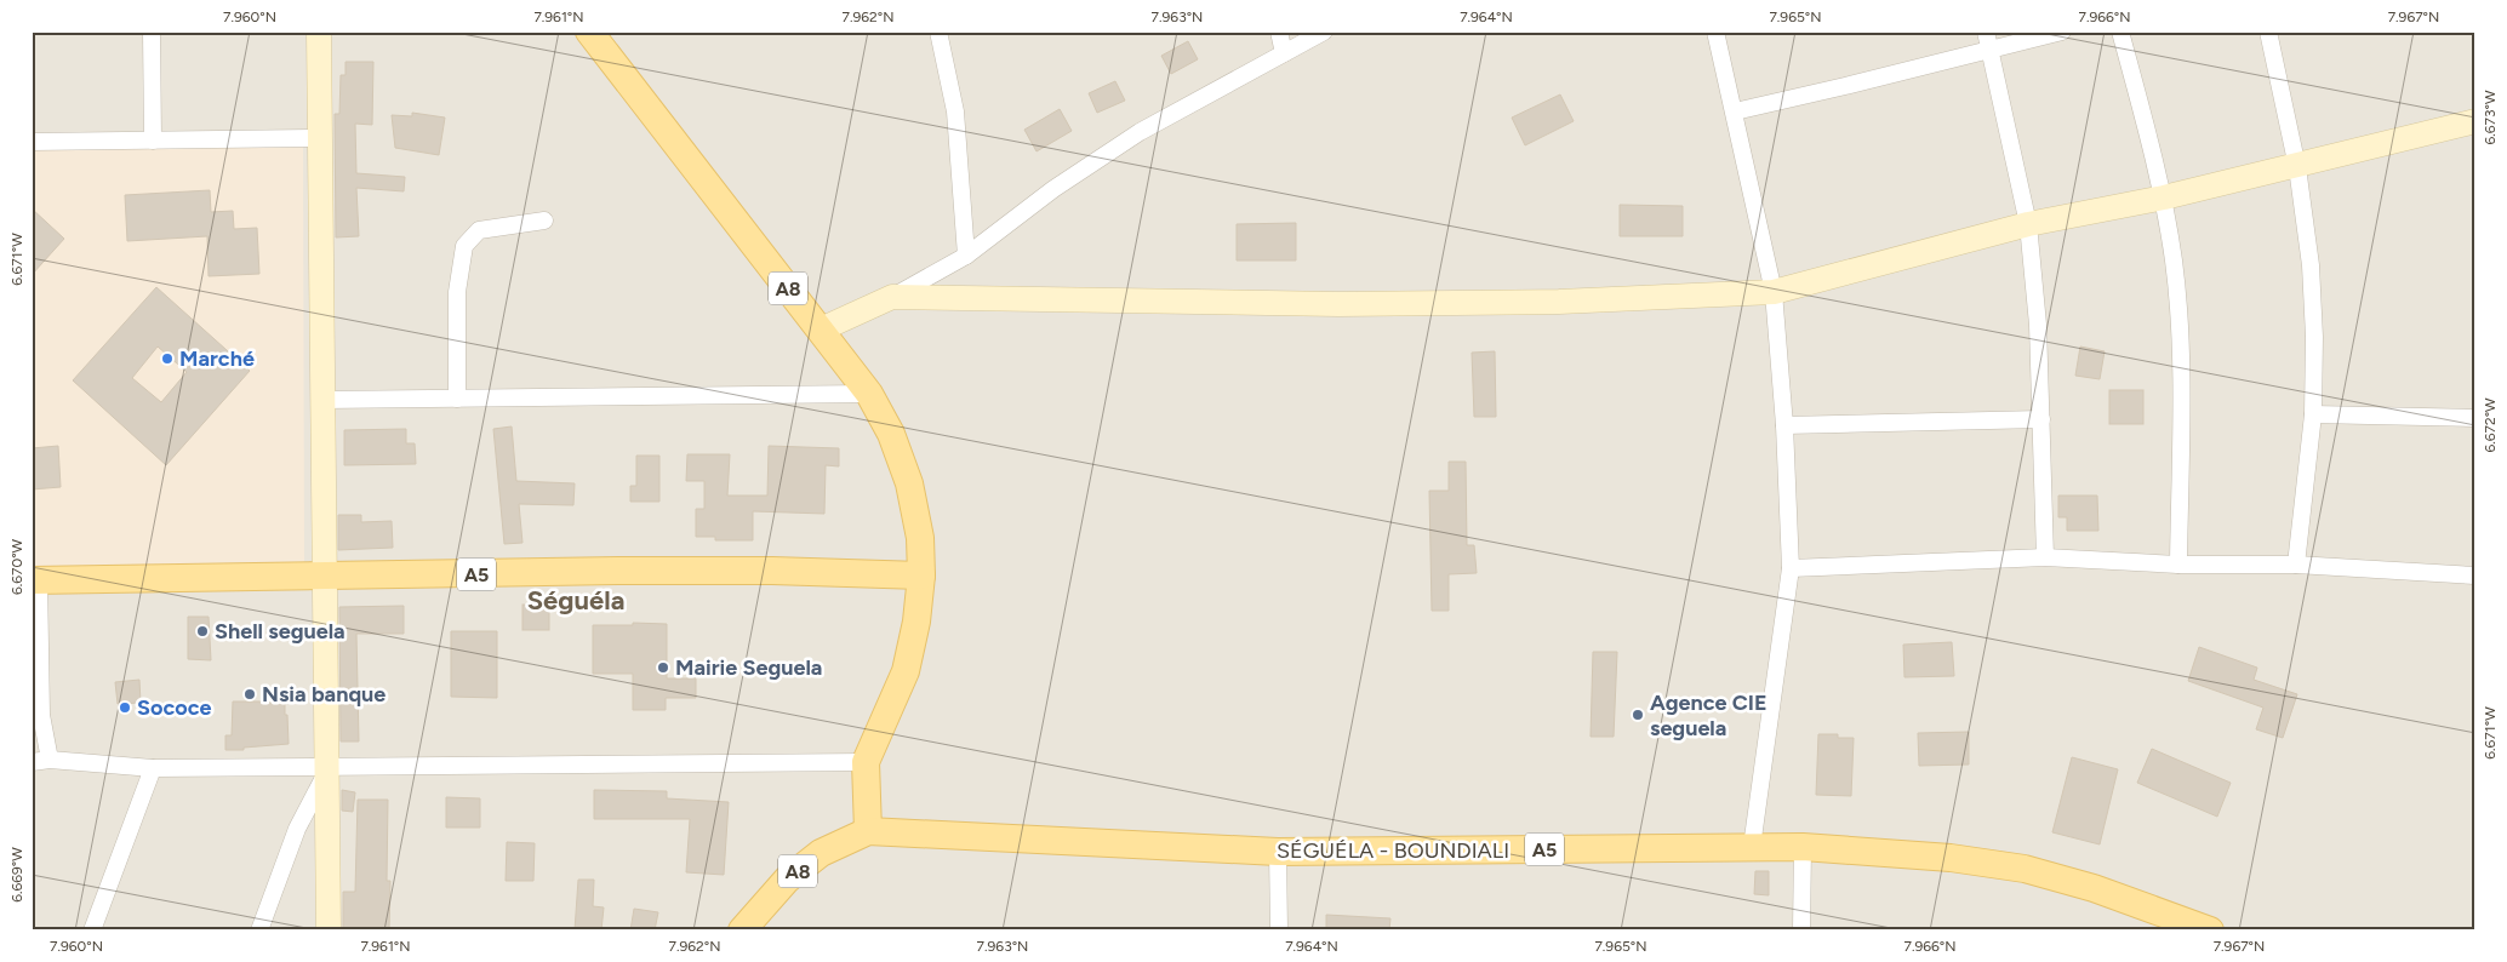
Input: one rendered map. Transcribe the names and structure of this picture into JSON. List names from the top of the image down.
{
  "streets": {
    "main road": ["A8", "A5", "SÉGUÉLA - BOUNDIALI"]
  },
  "crossings": [
    ["A8", "A5"],
    ["A8", "SÉGUÉLA - BOUNDIALI"]
  ],
  "districts": ["Séguéla"],
  "places": [
    "Marché",
    "Shell seguela",
    "Mairie Seguela",
    "Nsia banque",
    "Sococe",
    "Agence CIE seguela"
  ],
  "coordinates": [
    "7.960°N",
    "7.961°N",
    "7.962°N",
    "7.963°N",
    "7.964°N",
    "7.965°N",
    "7.966°N",
    "7.967°N",
    "6.673°W",
    "6.671°W",
    "6.672°W",
    "6.670°W",
    "6.669°W"
  ]
}
